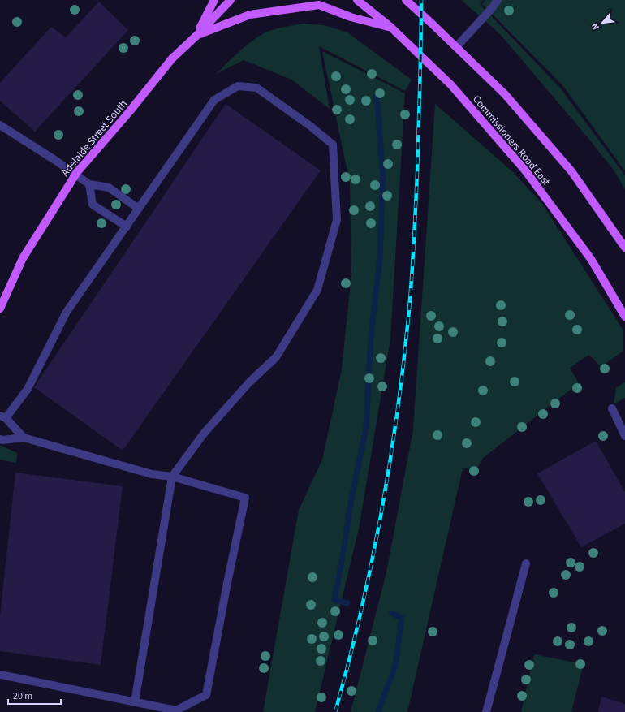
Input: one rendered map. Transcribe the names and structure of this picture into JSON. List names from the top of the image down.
{
  "streets": {
    "main road": ["Adelaide Street South", "Commissioners Road East"]
  },
  "scale_bar": "20 m",
  "north": "bottom left"
}
